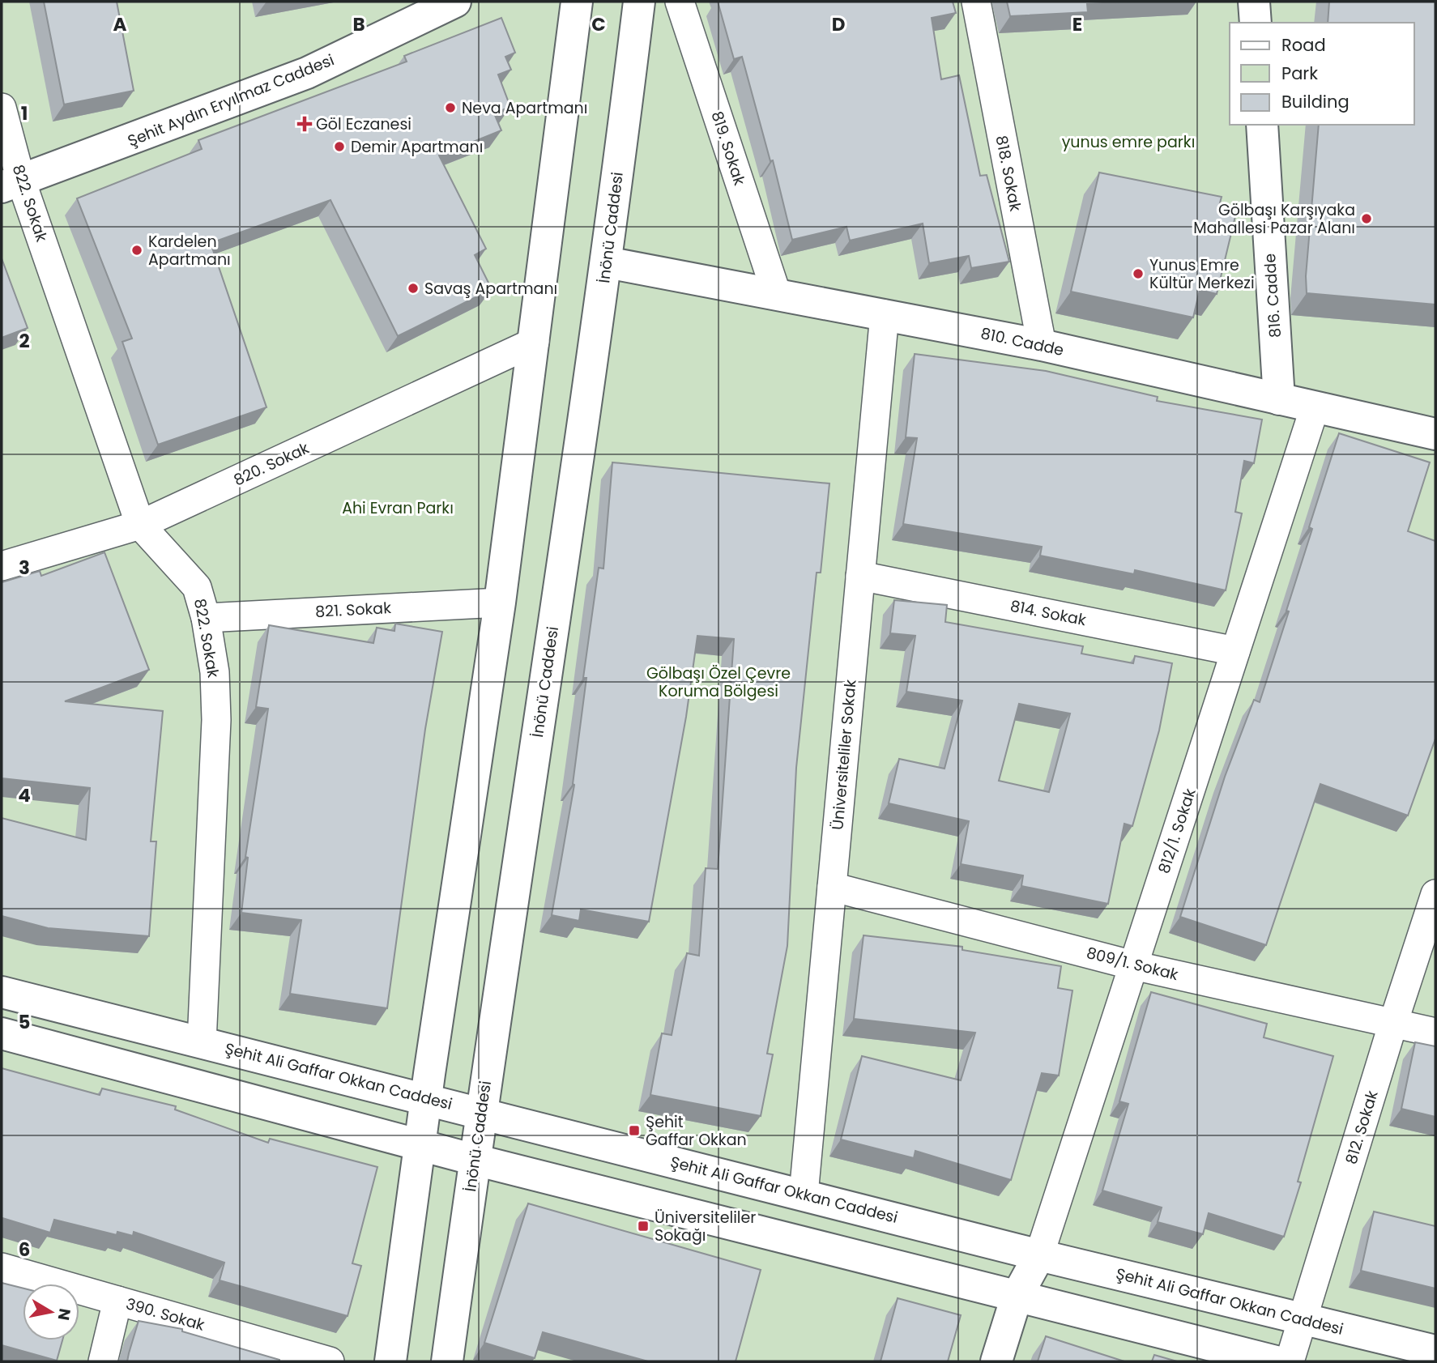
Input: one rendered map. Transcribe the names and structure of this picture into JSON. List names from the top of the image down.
{
  "streets": {
    "street": [
      "Şehit Aydın Eryılmaz Caddesi",
      "819. Sokak",
      "818. Sokak",
      "822. Sokak",
      "İnönü Caddesi",
      "816. Cadde",
      "810. Cadde",
      "820. Sokak",
      "821. Sokak",
      "814. Sokak",
      "Üniversiteliler Sokak",
      "812/1. Sokak",
      "809/1. Sokak",
      "Şehit Ali Gaffar Okkan Caddesi",
      "812. Sokak",
      "390. Sokak"
    ]
  },
  "crossings": [
    ["Şehit Aydın Eryılmaz Caddesi", "822. Sokak"],
    ["819. Sokak", "810. Cadde"],
    ["818. Sokak", "810. Cadde"],
    ["822. Sokak", "820. Sokak"],
    ["822. Sokak", "821. Sokak"],
    ["822. Sokak", "Şehit Ali Gaffar Okkan Caddesi"],
    ["İnönü Caddesi", "810. Cadde"],
    ["İnönü Caddesi", "Şehit Ali Gaffar Okkan Caddesi"],
    ["816. Cadde", "810. Cadde"],
    ["810. Cadde", "Üniversiteliler Sokak"],
    ["810. Cadde", "812/1. Sokak"],
    ["814. Sokak", "Üniversiteliler Sokak"],
    ["814. Sokak", "812/1. Sokak"],
    ["Üniversiteliler Sokak", "809/1. Sokak"],
    ["Üniversiteliler Sokak", "Şehit Ali Gaffar Okkan Caddesi"],
    ["812/1. Sokak", "809/1. Sokak"],
    ["812/1. Sokak", "Şehit Ali Gaffar Okkan Caddesi"],
    ["809/1. Sokak", "812. Sokak"],
    ["Şehit Ali Gaffar Okkan Caddesi", "812. Sokak"]
  ],
  "parks": ["yunus emre parkı", "Ahi Evran Parkı", "Gölbaşı Özel Çevre Koruma Bölgesi"],
  "places": {
    "other": [
      "Neva Apartmanı",
      "Demir Apartmanı",
      "Gölbaşı Karşıyaka Mahallesi Pazar Alanı",
      "Kardelen Apartmanı",
      "Yunus Emre Kültür Merkezi",
      "Savaş Apartmanı"
    ],
    "health": ["Göl Eczanesi"],
    "transit": ["Şehit Gaffar Okkan", "Üniversiteliler Sokağı"]
  },
  "legend": ["Road", "Park", "Building"],
  "north": "right",
  "grid": {
    "columns": [
      "A",
      "B",
      "C",
      "D",
      "E"
    ],
    "rows": [
      "1",
      "2",
      "3",
      "4",
      "5",
      "6"
    ]
  }
}
